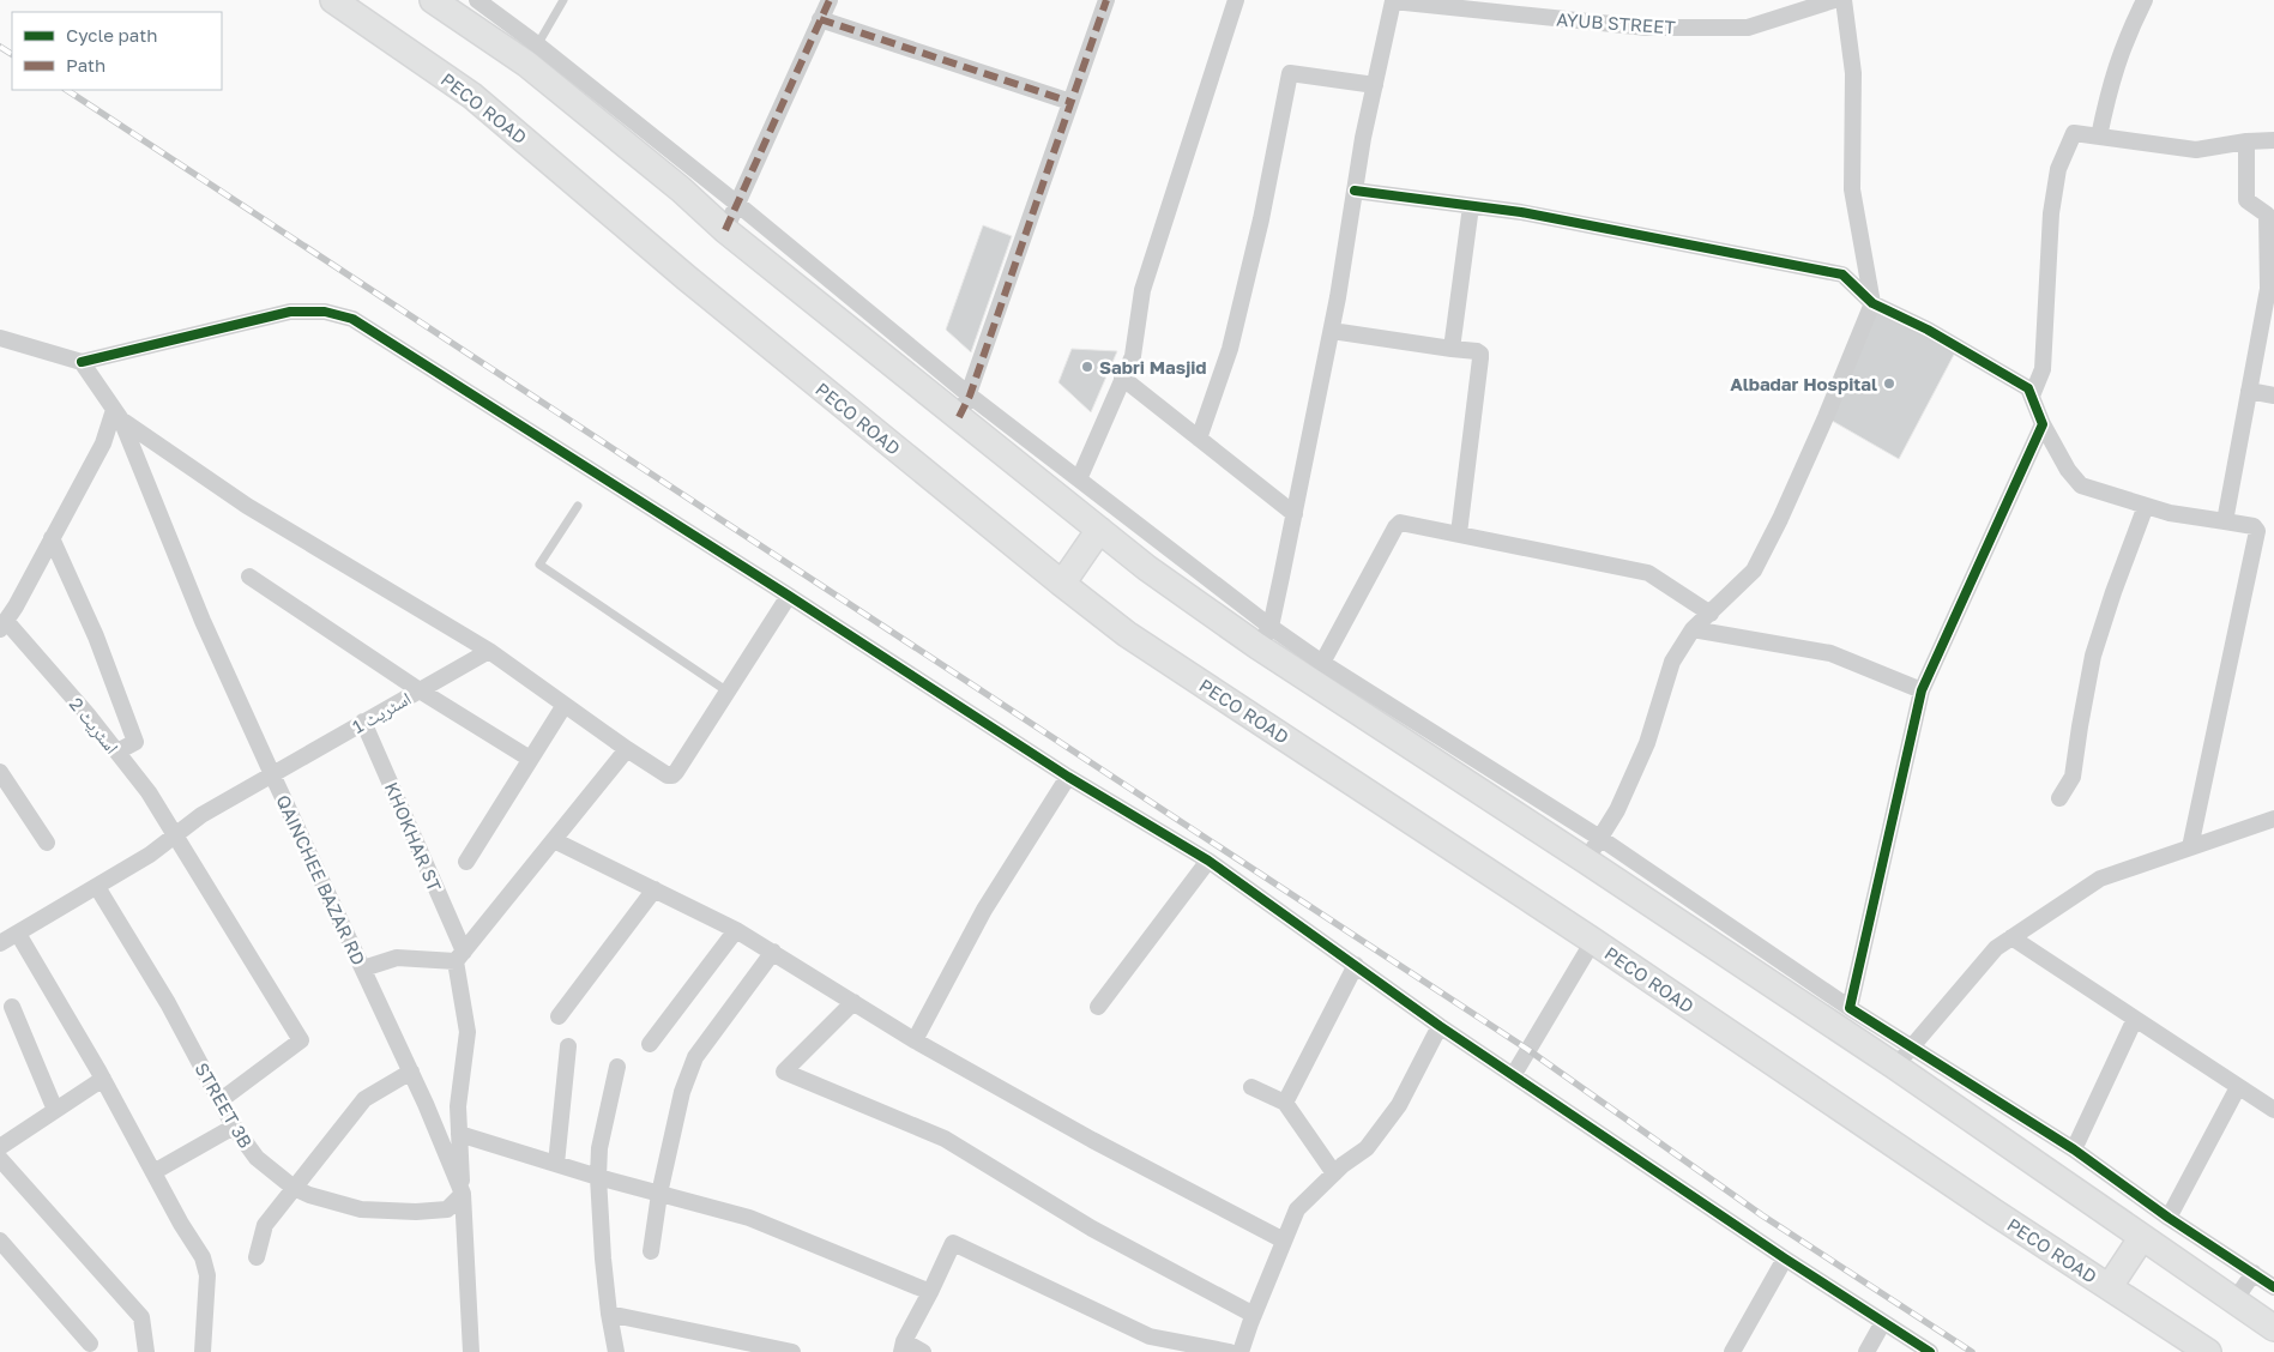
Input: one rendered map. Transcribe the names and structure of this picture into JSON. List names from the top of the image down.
{
  "streets": {
    "main road": ["PECO ROAD"],
    "street": [
      "AYUB STREET",
      "اسٹریٹ 1",
      "اسٹریٹ 2",
      "KHOKHAR ST",
      "QAINCHEE BAZAR RD",
      "STREET 3B"
    ]
  },
  "crossings": [
    ["اسٹریٹ 1", "اسٹریٹ 2"],
    ["اسٹریٹ 1", "KHOKHAR ST"],
    ["اسٹریٹ 1", "QAINCHEE BAZAR RD"],
    ["اسٹریٹ 1", "STREET 3B"],
    ["اسٹریٹ 2", "STREET 3B"],
    ["KHOKHAR ST", "QAINCHEE BAZAR RD"],
    ["KHOKHAR ST", "STREET 3B"],
    ["QAINCHEE BAZAR RD", "STREET 3B"]
  ],
  "places": ["Sabri Masjid", "Albadar Hospital"],
  "legend": ["Cycle path", "Path"]
}
